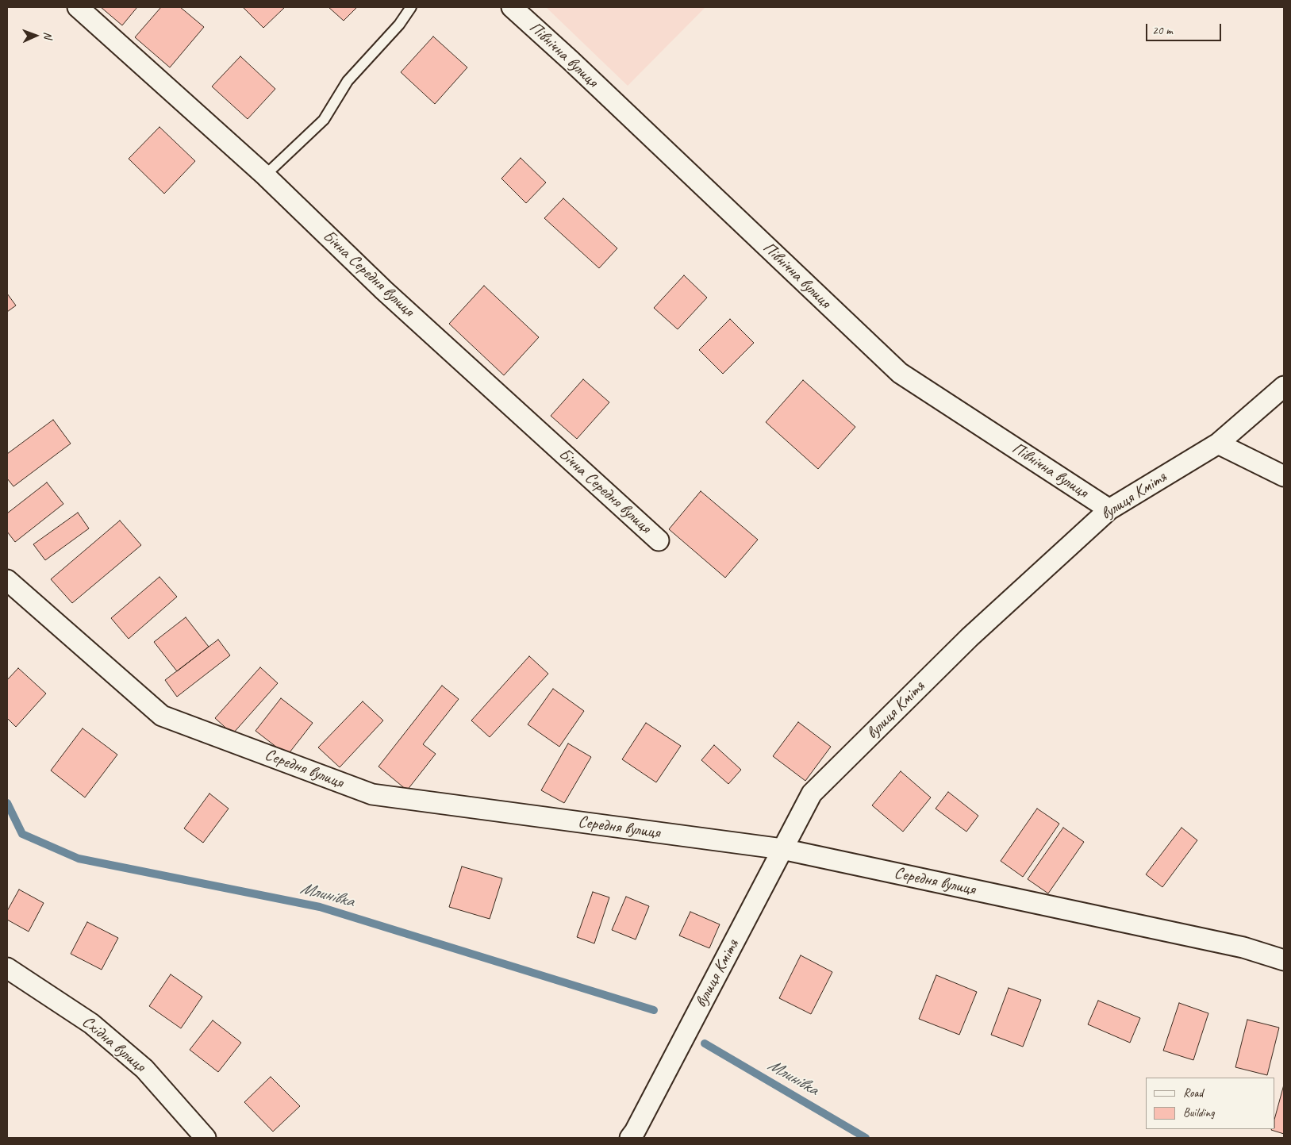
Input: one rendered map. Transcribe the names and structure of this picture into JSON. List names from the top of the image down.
{
  "streets": {
    "street": [
      "Північна вулиця",
      "Бічна Середня вулиця",
      "вулиця Кмітя",
      "Середня вулиця",
      "Східна вулиця"
    ]
  },
  "crossings": [
    ["Північна вулиця", "вулиця Кмітя"],
    ["вулиця Кмітя", "Середня вулиця"]
  ],
  "water": ["Млинівка"],
  "legend": ["Road", "Building"],
  "scale_bar": "20 m",
  "north": "right"
}
